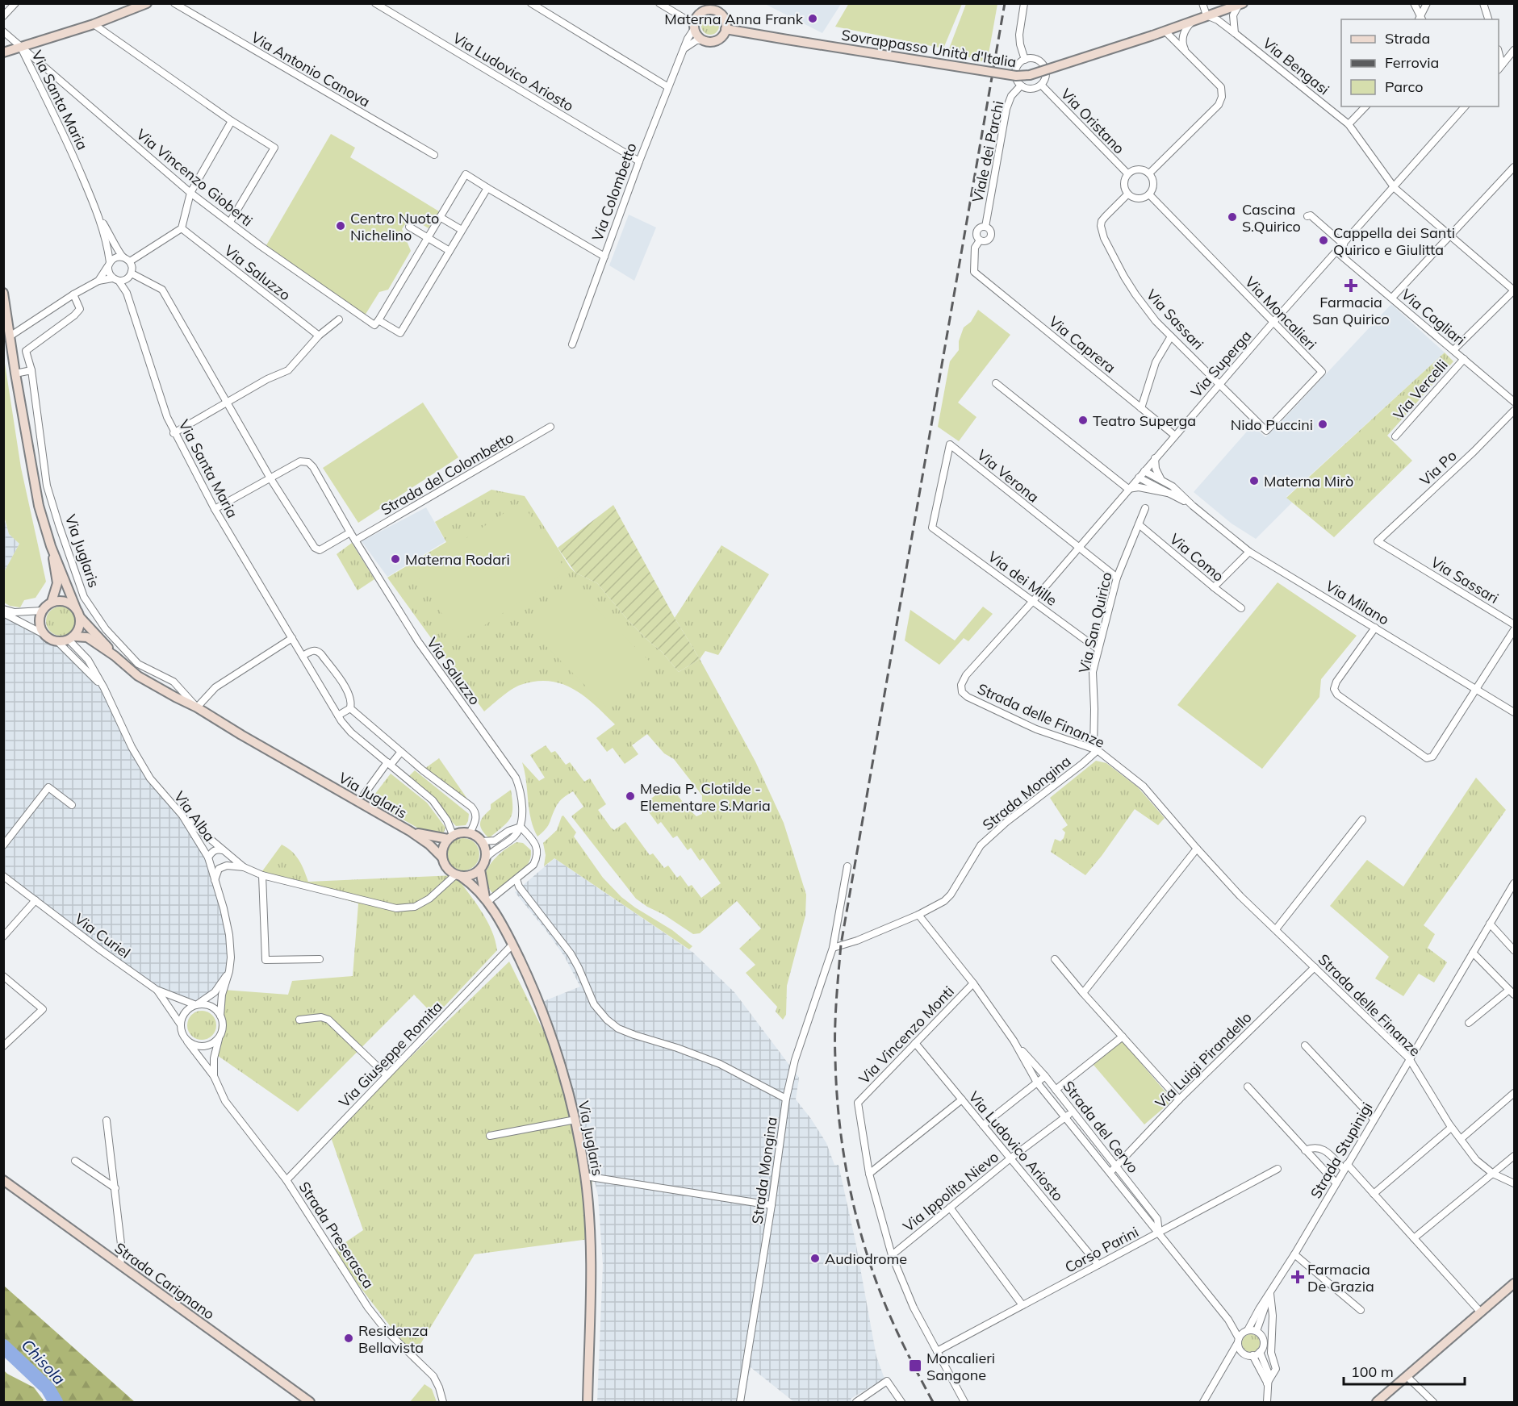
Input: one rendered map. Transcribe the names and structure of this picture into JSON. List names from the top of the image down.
{
  "streets": {
    "street": [
      "Sovrappasso Unità d'Italia",
      "Via Bengasi",
      "Via Antonio Canova",
      "Via Ludovico Ariosto",
      "Via Santa Maria",
      "Via Oristano",
      "Viale dei Parchi",
      "Via Vincenzo Gioberti",
      "Via Colombetto",
      "Via Saluzzo",
      "Via Moncalieri",
      "Via Cagliari",
      "Via Sassari",
      "Via Caprera",
      "Via Superga",
      "Via Vercelli",
      "Via Po",
      "Strada del Colombetto",
      "Via Verona",
      "Via Juglaris",
      "Via Como",
      "Via dei Mille",
      "Via Milano",
      "Via San Quirico",
      "Strada delle Finanze",
      "Strada Mongina",
      "Via Alba",
      "Via Curiel",
      "Via Vincenzo Monti",
      "Via Giuseppe Romita",
      "Via Luigi Pirandello",
      "Strada del Cervo",
      "Strada Stupinigi",
      "Via Ippolito Nievo",
      "Strada Preserasca",
      "Corso Parini",
      "Strada Carignano"
    ]
  },
  "crossings": [
    ["Sovrappasso Unità d'Italia", "Via Bengasi"],
    ["Sovrappasso Unità d'Italia", "Via Colombetto"],
    ["Via Bengasi", "Via Superga"],
    ["Via Ludovico Ariosto", "Via Colombetto"],
    ["Via Ludovico Ariosto", "Via Vincenzo Monti"],
    ["Via Ludovico Ariosto", "Via Ippolito Nievo"],
    ["Via Ludovico Ariosto", "Corso Parini"],
    ["Via Santa Maria", "Via Vincenzo Gioberti"],
    ["Via Santa Maria", "Via Saluzzo"],
    ["Via Santa Maria", "Via Juglaris"],
    ["Via Oristano", "Viale dei Parchi"],
    ["Via Oristano", "Via Moncalieri"],
    ["Via Oristano", "Via Sassari"],
    ["Viale dei Parchi", "Via Caprera"],
    ["Via Saluzzo", "Strada del Colombetto"],
    ["Via Moncalieri", "Via Sassari"],
    ["Via Moncalieri", "Via Superga"],
    ["Via Cagliari", "Via Superga"],
    ["Via Cagliari", "Via Vercelli"],
    ["Via Sassari", "Via Superga"],
    ["Via Sassari", "Via Po"],
    ["Via Caprera", "Via Superga"],
    ["Via Superga", "Via Verona"],
    ["Via Superga", "Via dei Mille"],
    ["Via Superga", "Via Milano"],
    ["Via Superga", "Strada delle Finanze"],
    ["Via Verona", "Via dei Mille"],
    ["Via Verona", "Via San Quirico"],
    ["Via Juglaris", "Via Alba"],
    ["Via Juglaris", "Via Giuseppe Romita"],
    ["Via Como", "Via San Quirico"],
    ["Via dei Mille", "Via San Quirico"],
    ["Via San Quirico", "Strada delle Finanze"],
    ["Via San Quirico", "Strada Mongina"],
    ["Strada delle Finanze", "Strada Mongina"],
    ["Strada delle Finanze", "Via Luigi Pirandello"],
    ["Strada delle Finanze", "Strada Stupinigi"],
    ["Strada Mongina", "Strada del Cervo"],
    ["Via Alba", "Via Curiel"],
    ["Via Alba", "Strada Preserasca"],
    ["Via Curiel", "Strada Preserasca"],
    ["Via Vincenzo Monti", "Strada del Cervo"],
    ["Via Giuseppe Romita", "Strada Preserasca"],
    ["Via Luigi Pirandello", "Strada del Cervo"],
    ["Strada del Cervo", "Strada Stupinigi"],
    ["Strada del Cervo", "Via Ippolito Nievo"],
    ["Strada del Cervo", "Corso Parini"]
  ],
  "water": ["Chisola"],
  "places": {
    "other": [
      "Materna Anna Frank",
      "Cascina S.Quirico",
      "Centro Nuoto Nichelino",
      "Cappella dei Santi Quirico e Giulitta",
      "Teatro Superga",
      "Nido Puccini",
      "Materna Mirò",
      "Materna Rodari",
      "Media P. Clotilde - Elementare S.Maria",
      "Audiodrome",
      "Residenza Bellavista"
    ],
    "health": ["Farmacia San Quirico", "Farmacia De Grazia"],
    "transit": ["Moncalieri Sangone"]
  },
  "legend": ["Strada", "Ferrovia", "Parco"],
  "scale_bar": "100 m"
}
